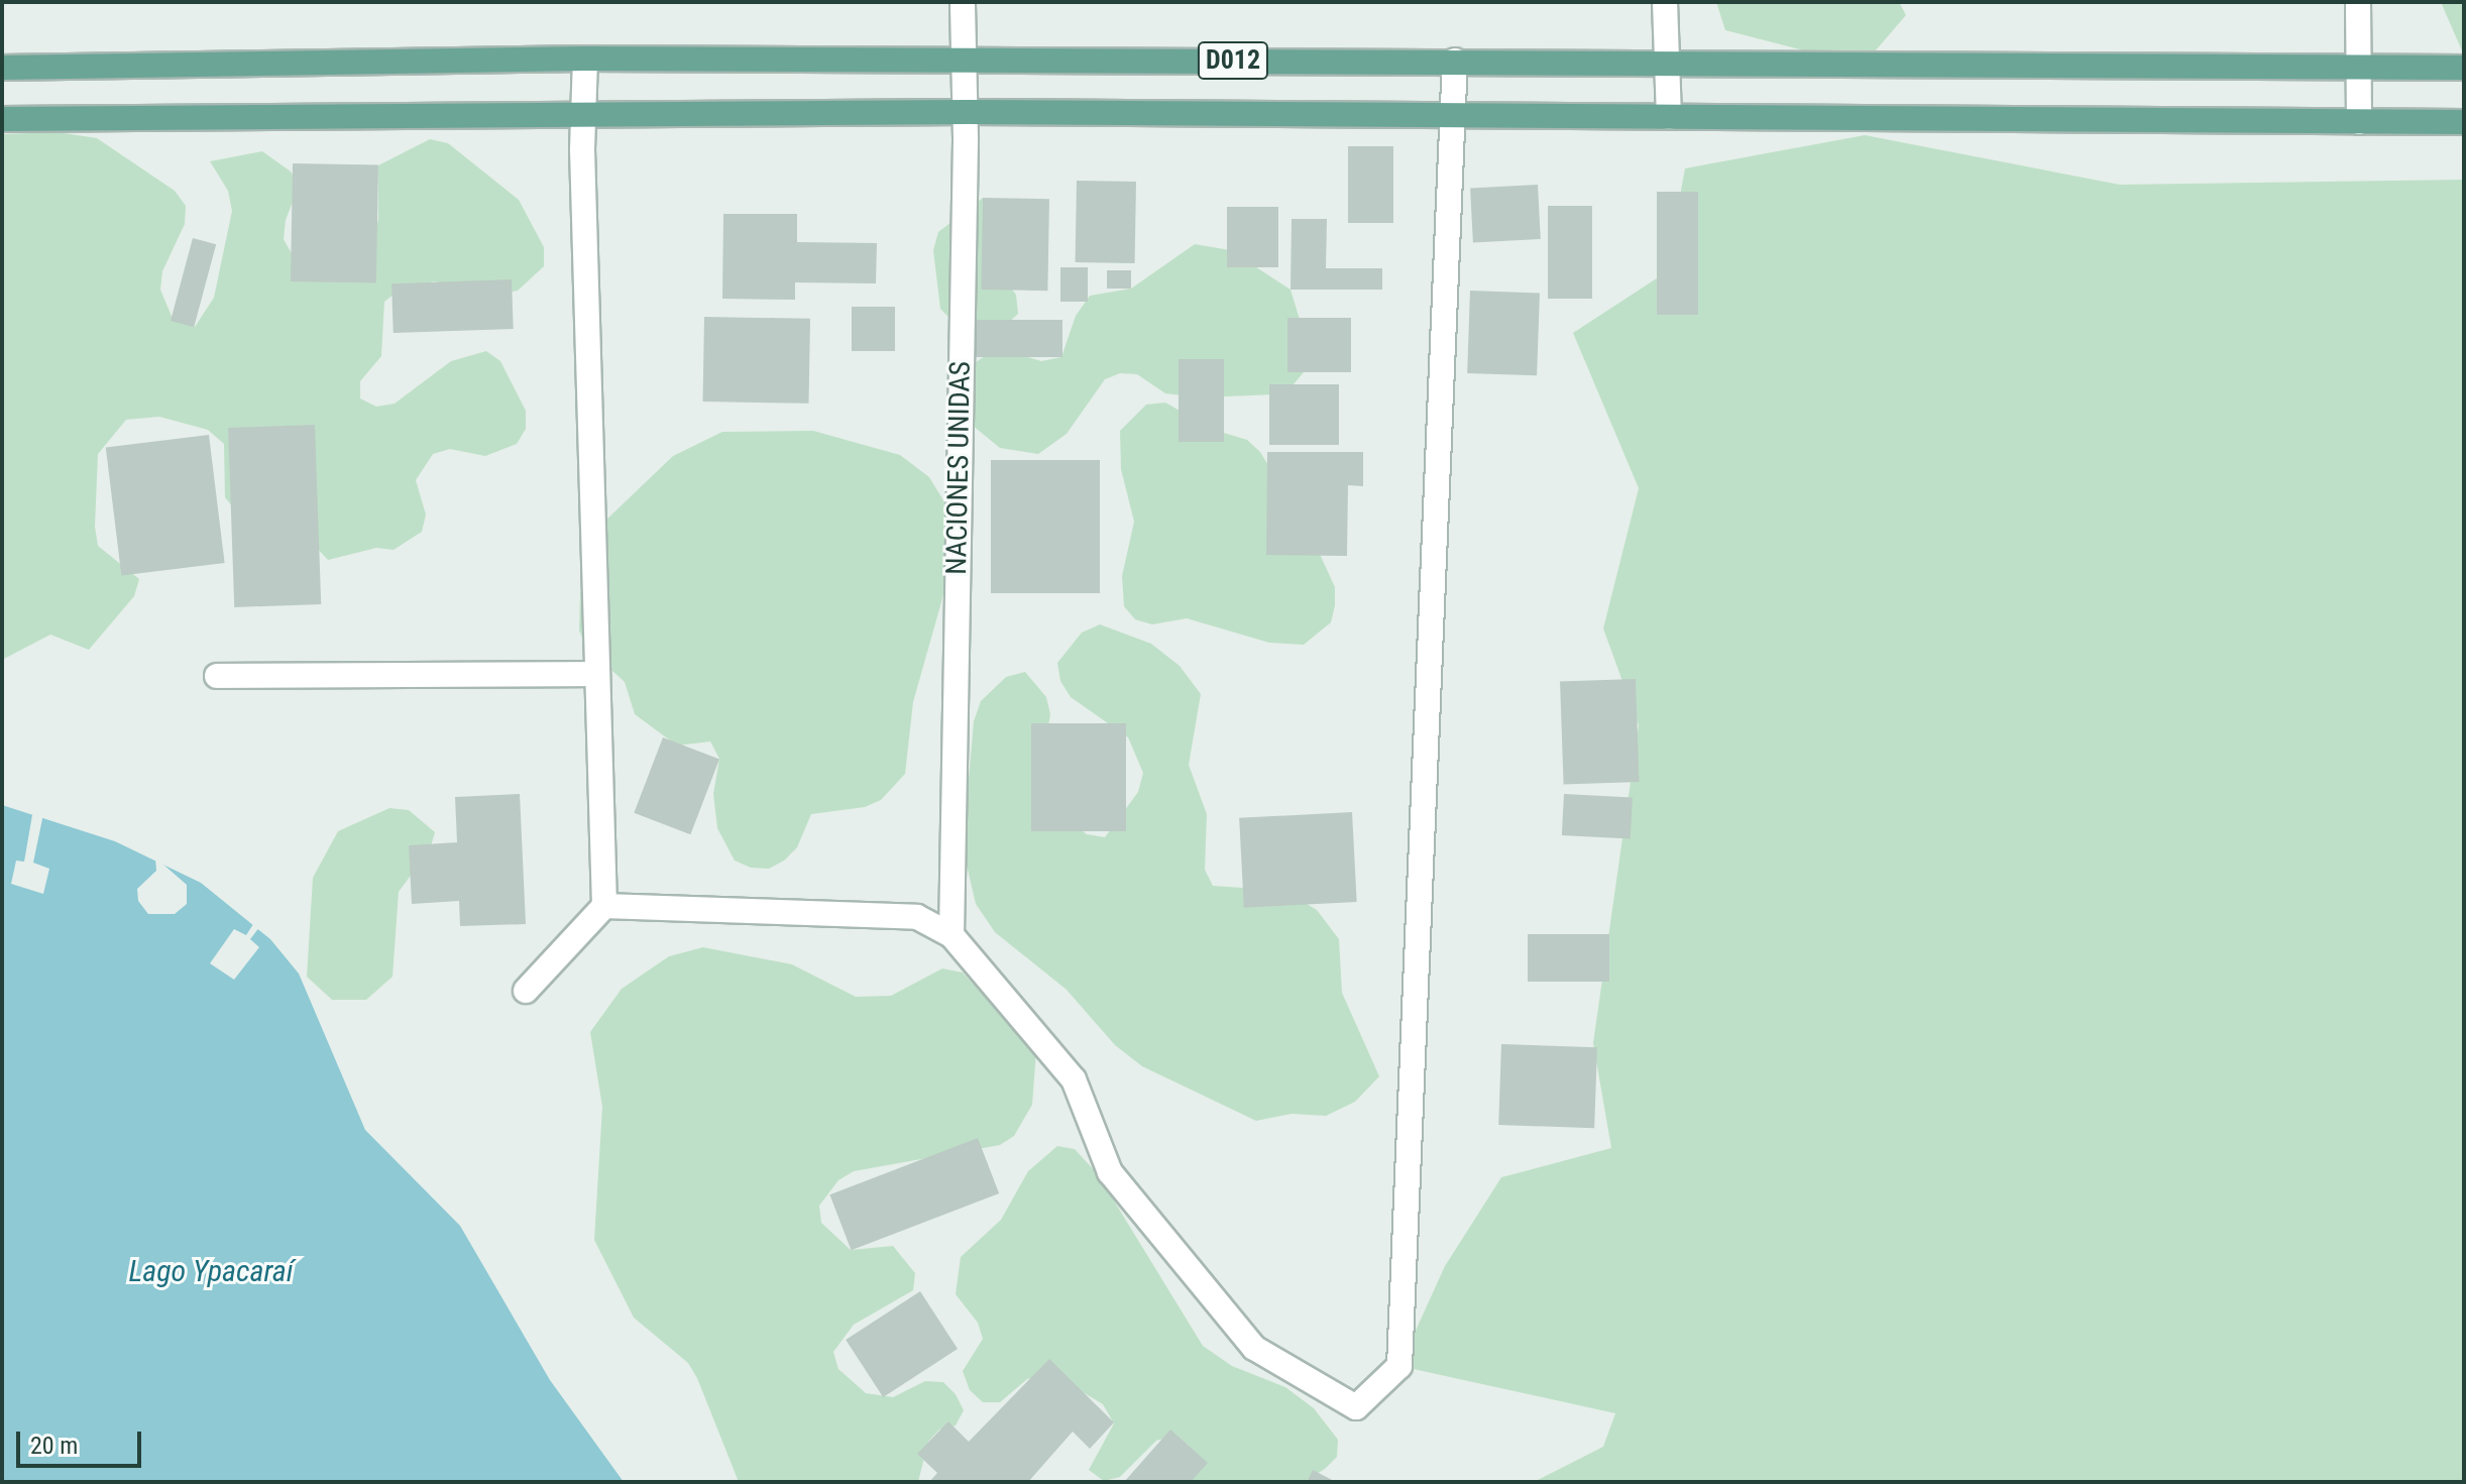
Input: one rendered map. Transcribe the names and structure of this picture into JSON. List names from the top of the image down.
{
  "streets": {
    "main road": ["D012"],
    "street": ["NACIONES UNIDAS"]
  },
  "crossings": [
    ["D012", "NACIONES UNIDAS"]
  ],
  "water": ["Lago Ypacaraí"],
  "scale_bar": "20 m"
}
